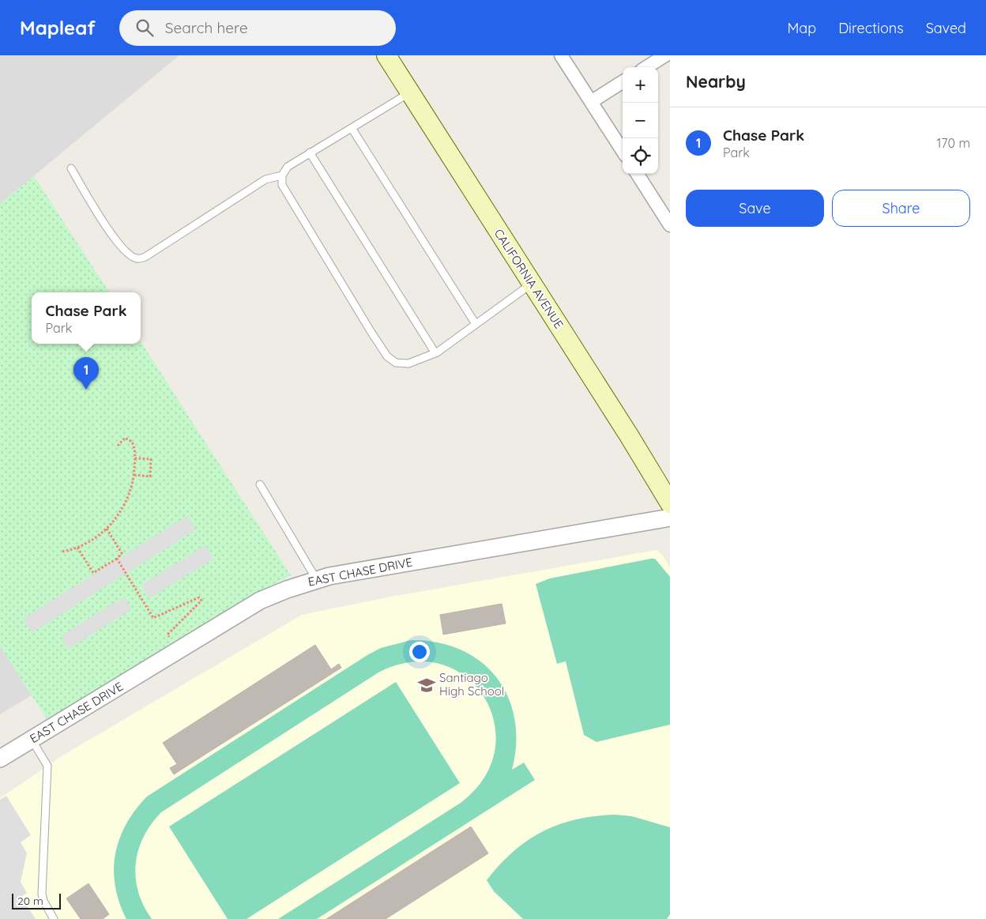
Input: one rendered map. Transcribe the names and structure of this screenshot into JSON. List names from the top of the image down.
{
  "streets": {
    "main road": ["CALIFORNIA AVENUE"],
    "street": ["EAST CHASE DRIVE"]
  },
  "places": {
    "school or university": ["Santiago High School"]
  },
  "scale_bar": "20 m",
  "page": {
    "header": "Mapleaf",
    "search": "Search here",
    "nav": ["Map", "Directions", "Saved"],
    "heading": "Nearby",
    "map_buttons": ["+", "−"],
    "list": [
      {
        "mark": "1",
        "name": "Chase Park",
        "note": "Park",
        "value": "170 m"
      }
    ],
    "buttons": ["Save", "Share"],
    "popup": ["Chase Park", "Park"],
    "pins": "1",
    "scale": "20 m"
  }
}
